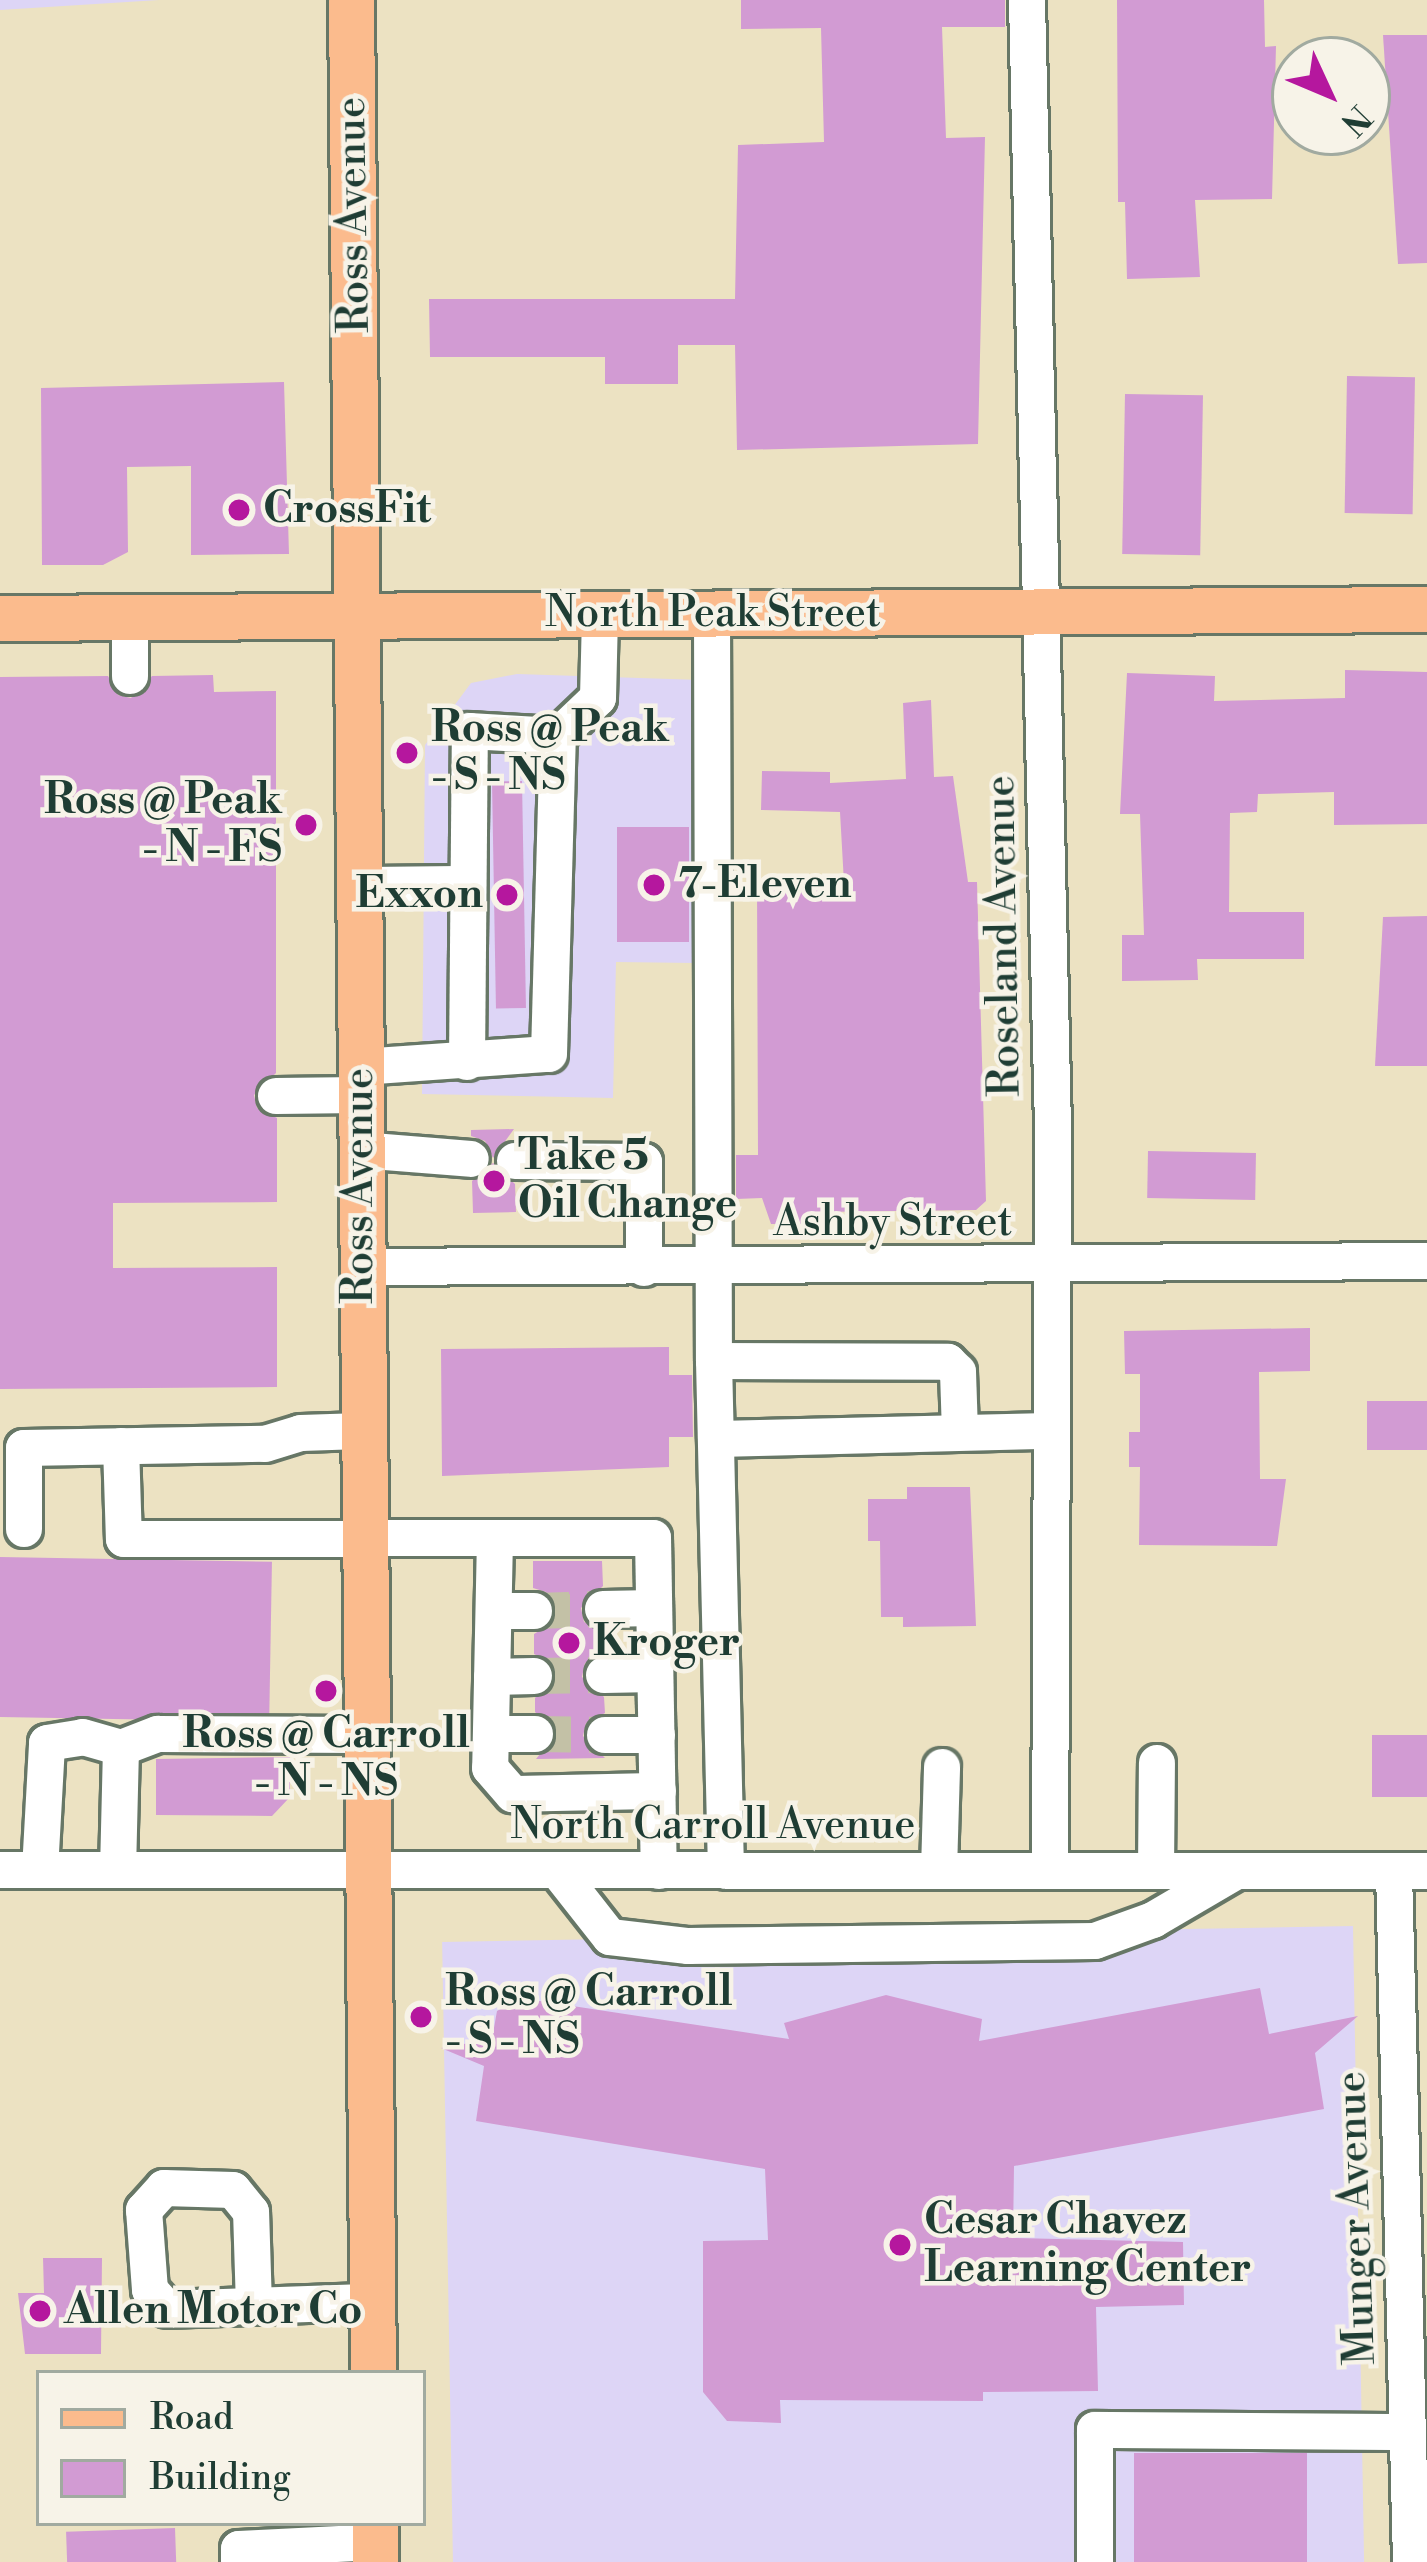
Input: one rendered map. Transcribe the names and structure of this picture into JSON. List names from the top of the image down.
{
  "streets": {
    "main road": ["Ross Avenue", "North Peak Street"],
    "street": [
      "Roseland Avenue",
      "Ashby Street",
      "North Carroll Avenue",
      "Munger Avenue"
    ]
  },
  "crossings": [
    ["Ross Avenue", "North Peak Street"],
    ["Ross Avenue", "Ashby Street"],
    ["Ross Avenue", "North Carroll Avenue"],
    ["North Peak Street", "Roseland Avenue"],
    ["Roseland Avenue", "Ashby Street"],
    ["Roseland Avenue", "North Carroll Avenue"],
    ["North Carroll Avenue", "Munger Avenue"]
  ],
  "places": [
    "CrossFit",
    "Ross @ Peak - S - NS",
    "Ross @ Peak - N - FS",
    "7-Eleven",
    "Exxon",
    "Take 5 Oil Change",
    "Kroger",
    "Ross @ Carroll - N - NS",
    "Ross @ Carroll - S - NS",
    "Cesar Chavez Learning Center",
    "Allen Motor Co"
  ],
  "legend": ["Road", "Building"],
  "north": "bottom right"
}
